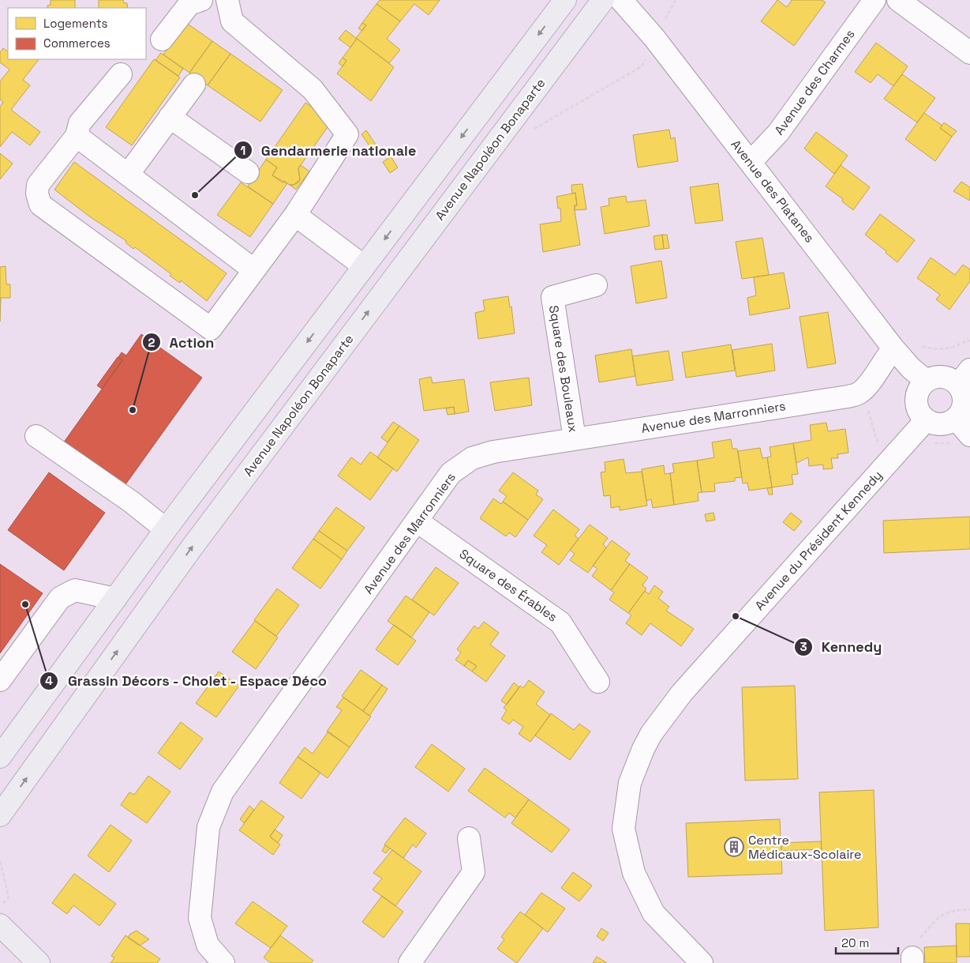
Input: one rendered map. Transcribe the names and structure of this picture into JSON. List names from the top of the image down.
{
  "streets": {
    "main road": ["Avenue Napoléon Bonaparte"],
    "street": [
      "Avenue des Charmes",
      "Avenue des Platanes",
      "Square des Bouleaux",
      "Avenue des Marronniers",
      "Avenue du Président Kennedy",
      "Square des Érables"
    ]
  },
  "crossings": [
    ["Avenue des Charmes", "Avenue des Platanes"],
    ["Avenue des Platanes", "Avenue des Marronniers"],
    ["Avenue des Platanes", "Avenue du Président Kennedy"],
    ["Square des Bouleaux", "Avenue des Marronniers"],
    ["Avenue des Marronniers", "Square des Érables"]
  ],
  "places": {
    "other": [
      "Gendarmerie nationale",
      "Action",
      "Grassin Décors - Cholet - Espace Déco",
      "Kennedy"
    ],
    "building": ["Centre Médicaux-Scolaire"]
  },
  "legend": ["Logements", "Commerces"],
  "scale_bar": "20 m"
}
